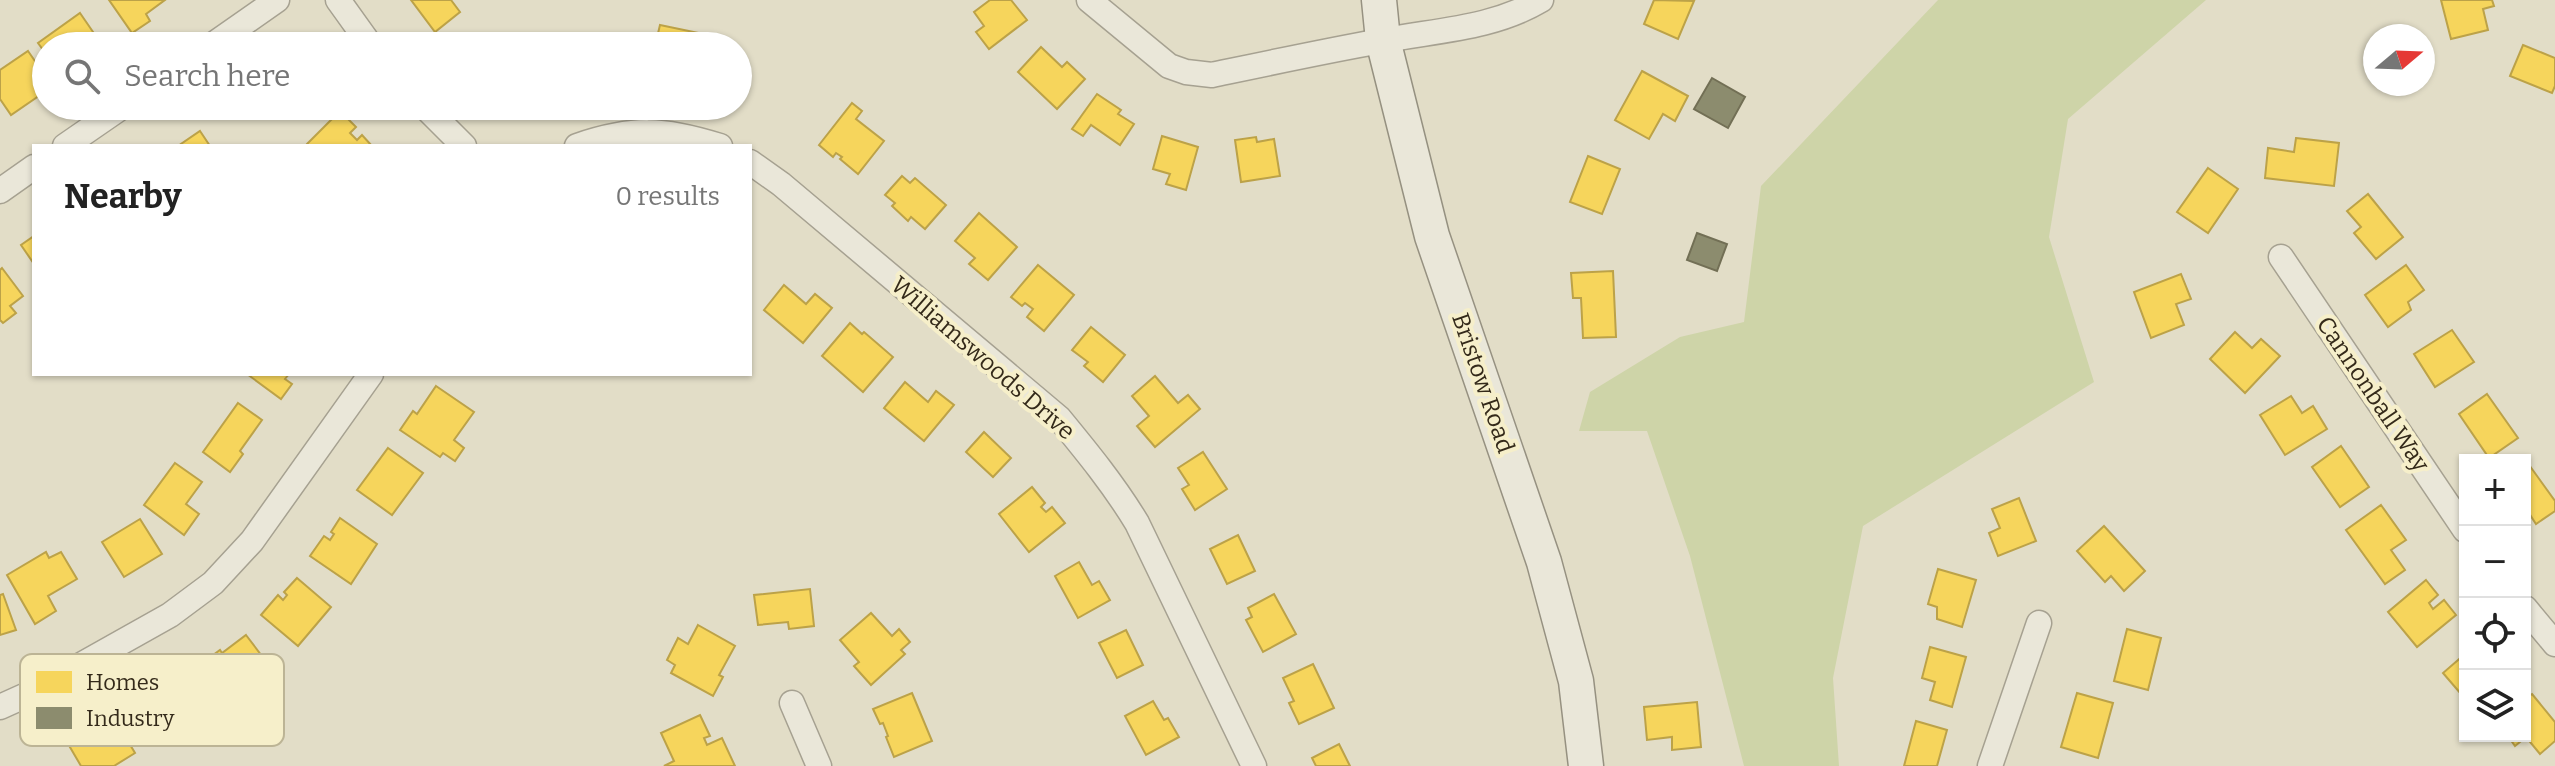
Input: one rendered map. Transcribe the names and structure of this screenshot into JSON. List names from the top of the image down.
{
  "streets": {
    "main road": ["Bristow Road"],
    "street": ["Williamswoods Drive", "Cannonball Way"]
  },
  "legend": ["Homes", "Industry"],
  "north": "right",
  "page": {
    "search": "Search here",
    "heading": ["Nearby", "0 results"],
    "map_buttons": ["+", "−"]
  }
}
